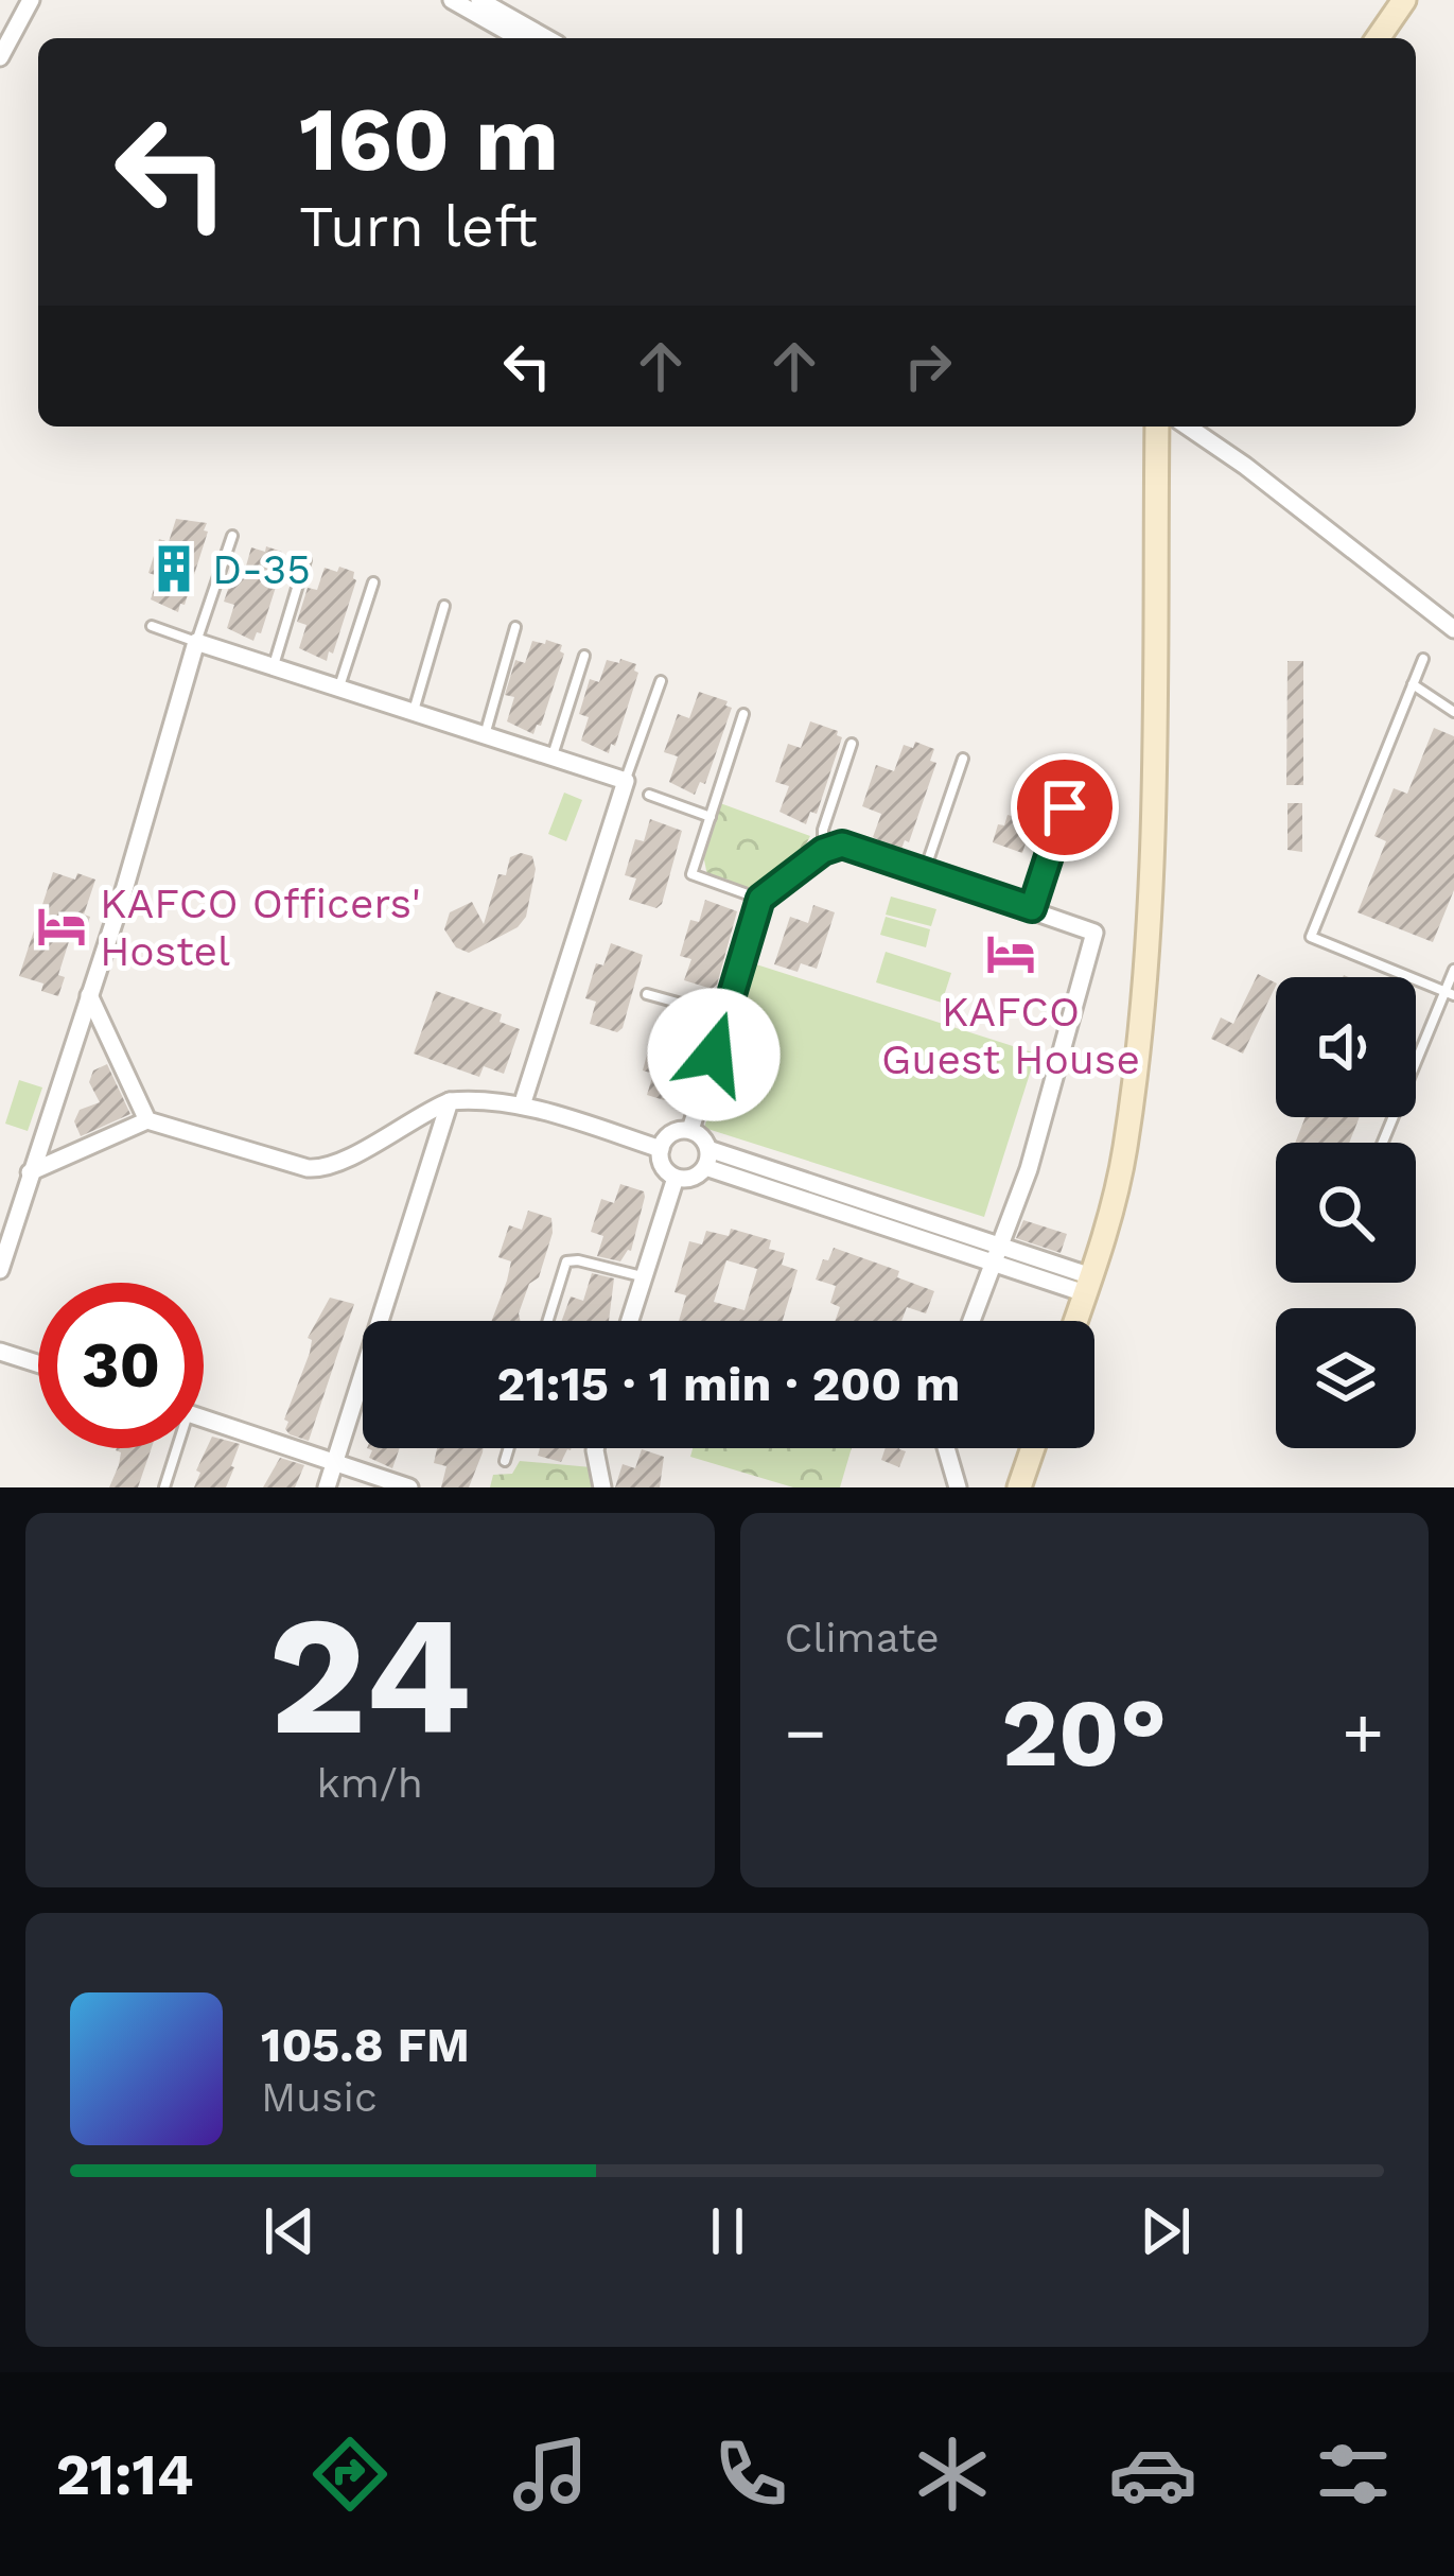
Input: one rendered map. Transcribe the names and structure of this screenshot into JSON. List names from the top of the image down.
{
  "places": {
    "building": ["D-35"],
    "hotel": ["KAFCO Officers' Hostel", "KAFCO Guest House"]
  },
  "page": {
    "turn": ["160 m", "Turn left"],
    "limit": "30",
    "trip": "21:15 · 1 min · 200 m",
    "tile": [
      ["24", "km/h"],
      "Climate"
    ],
    "heat": ["−", "20°", "+"],
    "song": ["105.8 FM", "Music"],
    "tabs": "21:14"
  }
}
